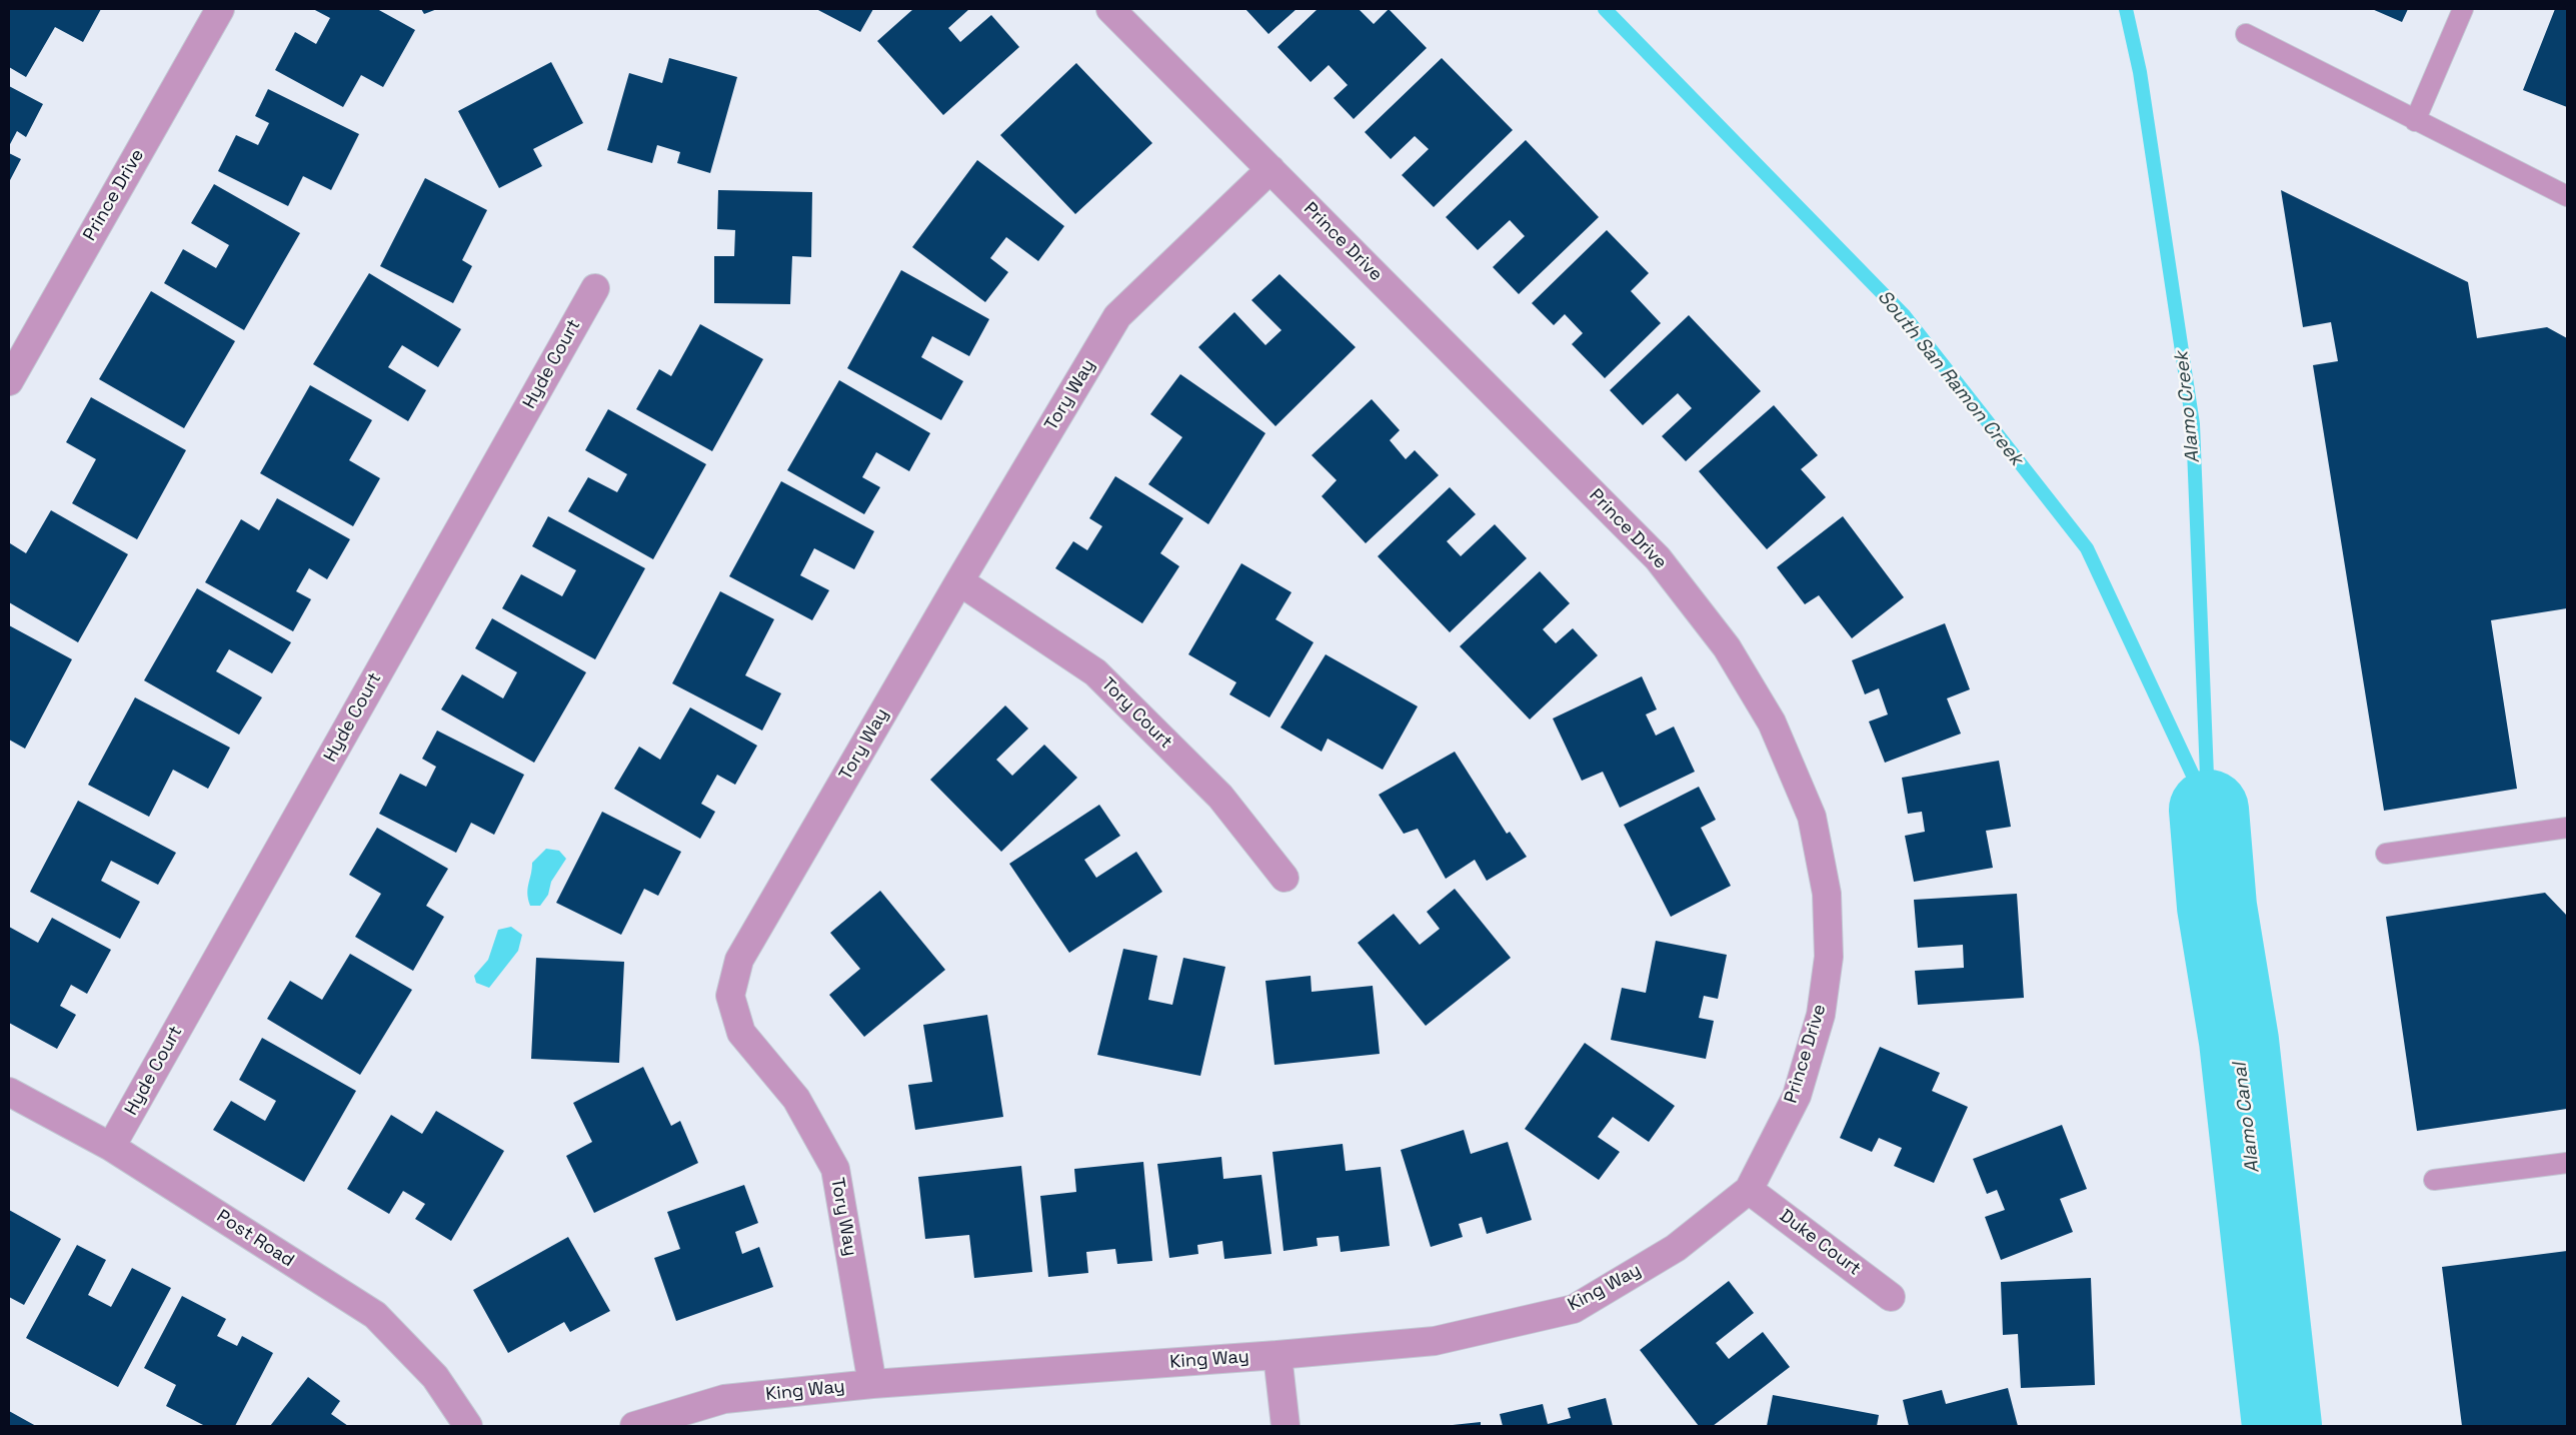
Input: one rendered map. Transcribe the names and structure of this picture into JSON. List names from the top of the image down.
{
  "streets": {
    "street": [
      "Prince Drive",
      "Hyde Court",
      "Tory Way",
      "Tory Court",
      "Post Road",
      "Duke Court",
      "King Way"
    ]
  },
  "crossings": [
    ["Prince Drive", "Tory Way"],
    ["Prince Drive", "Duke Court"],
    ["Prince Drive", "King Way"],
    ["Hyde Court", "Post Road"],
    ["Tory Way", "Tory Court"],
    ["Tory Way", "King Way"],
    ["Duke Court", "King Way"]
  ],
  "water": ["South San Ramon Creek", "Alamo Creek", "Alamo Canal"]
}
